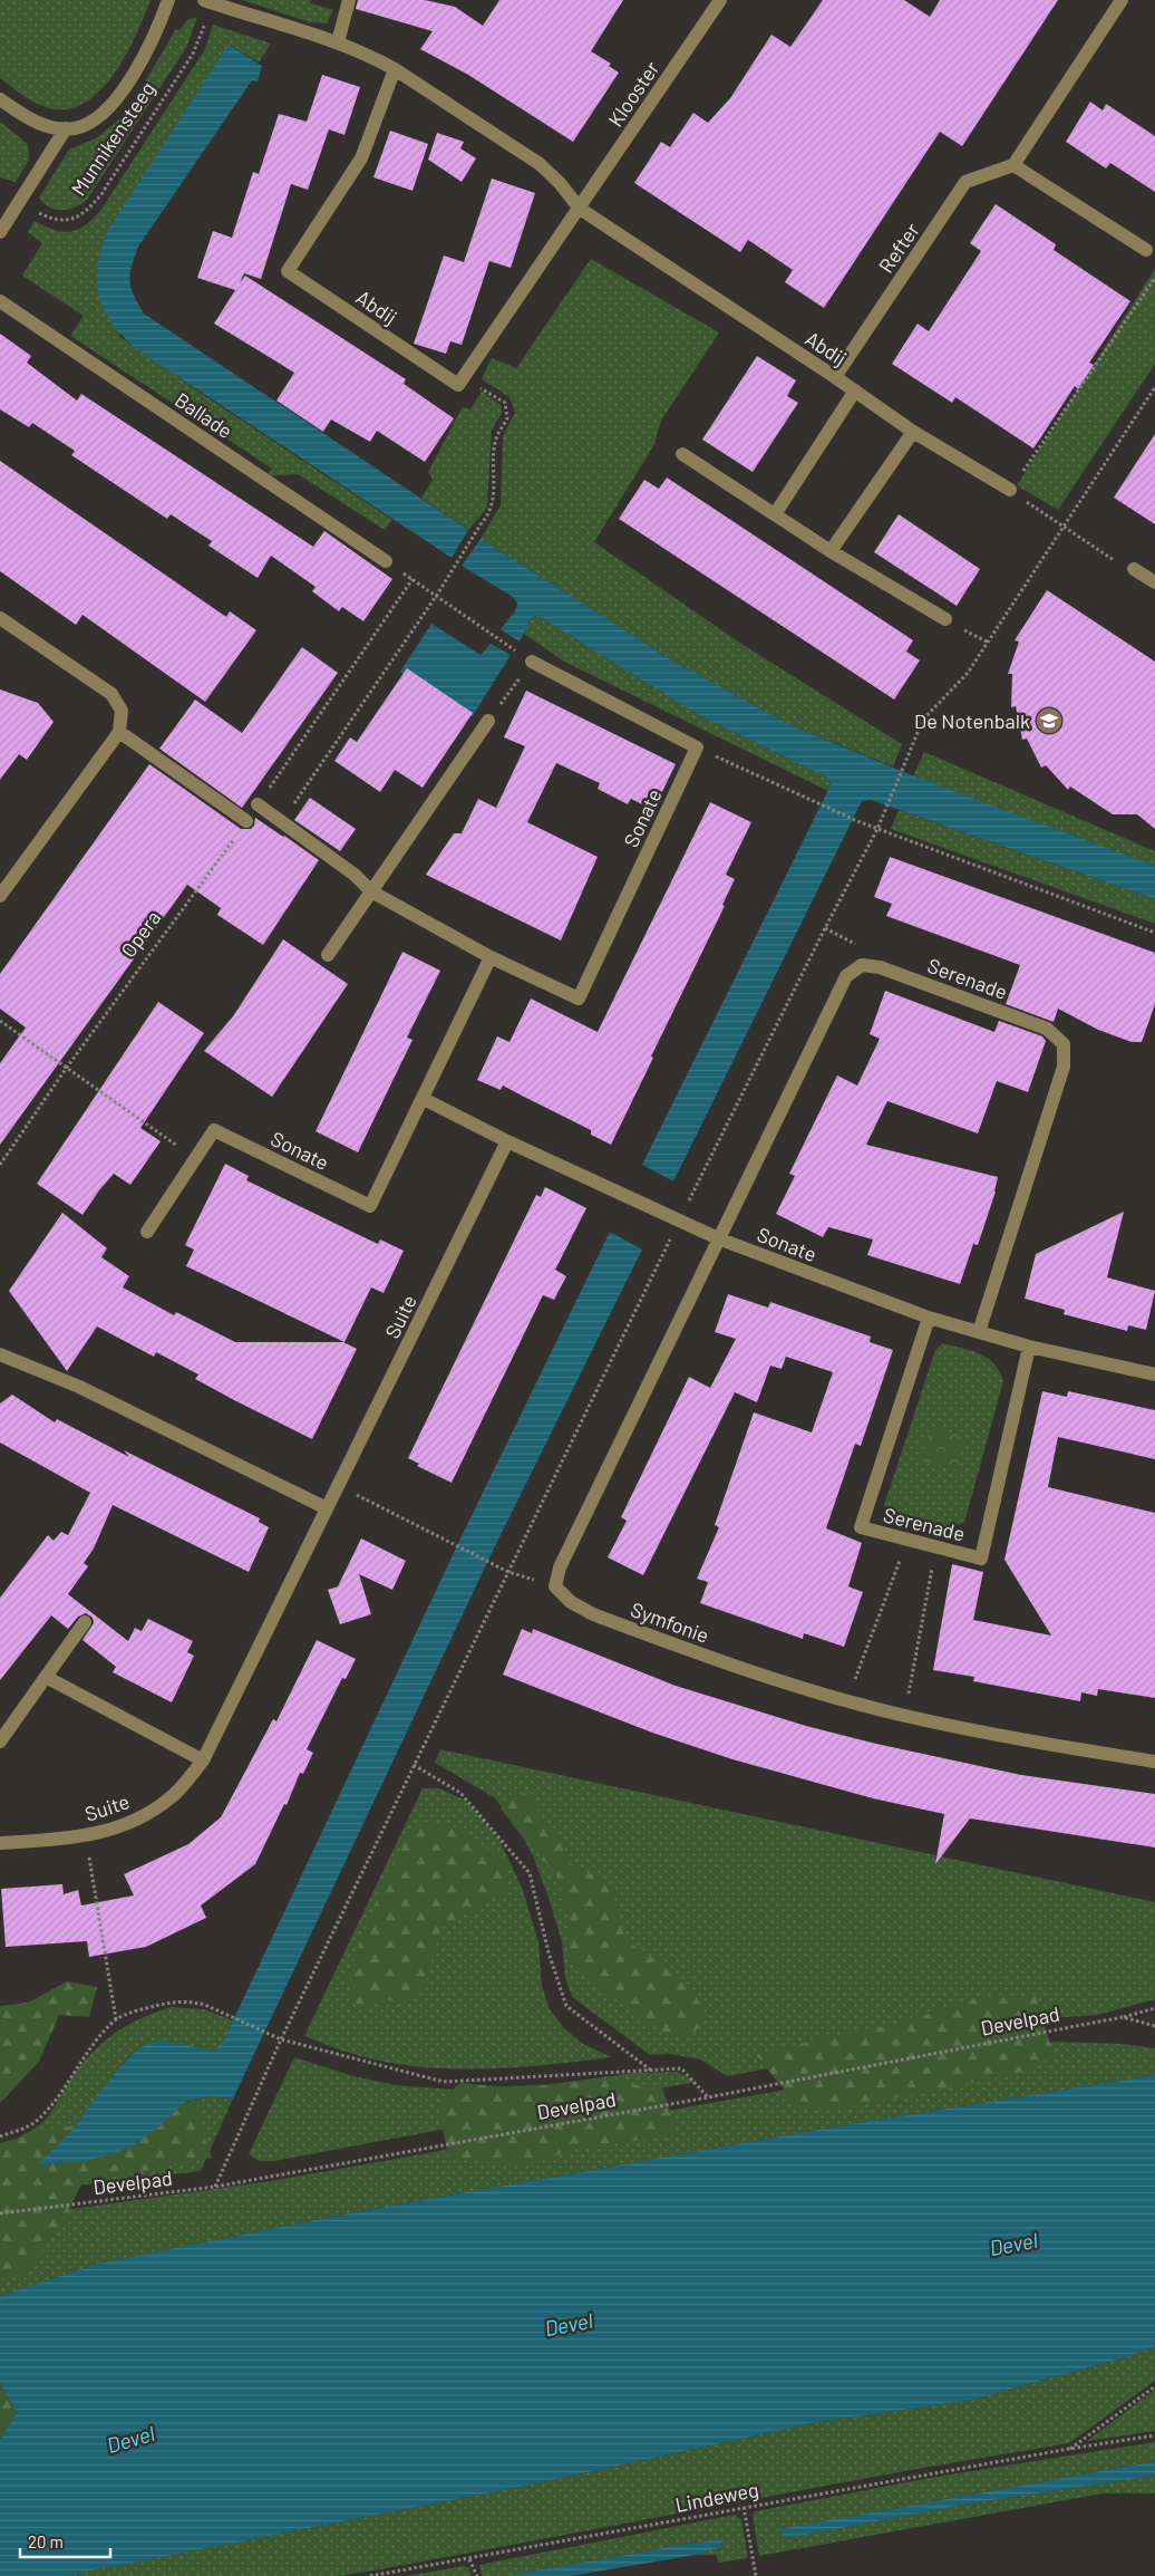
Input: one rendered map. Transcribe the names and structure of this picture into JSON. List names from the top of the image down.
{
  "streets": {
    "street": [
      "Klooster",
      "Munnikensteeg",
      "Refter",
      "Abdij",
      "Ballade",
      "Sonate",
      "Serenade",
      "Suite",
      "Symfonie"
    ],
    "path": ["Opera", "Develpad", "Lindeweg"]
  },
  "crossings": [
    ["Klooster", "Abdij"],
    ["Munnikensteeg", "Abdij"],
    ["Refter", "Abdij"],
    ["Sonate", "Serenade"],
    ["Sonate", "Suite"]
  ],
  "water": ["Devel"],
  "places": {
    "school or university": ["De Notenbalk"]
  },
  "scale_bar": "20 m"
}
